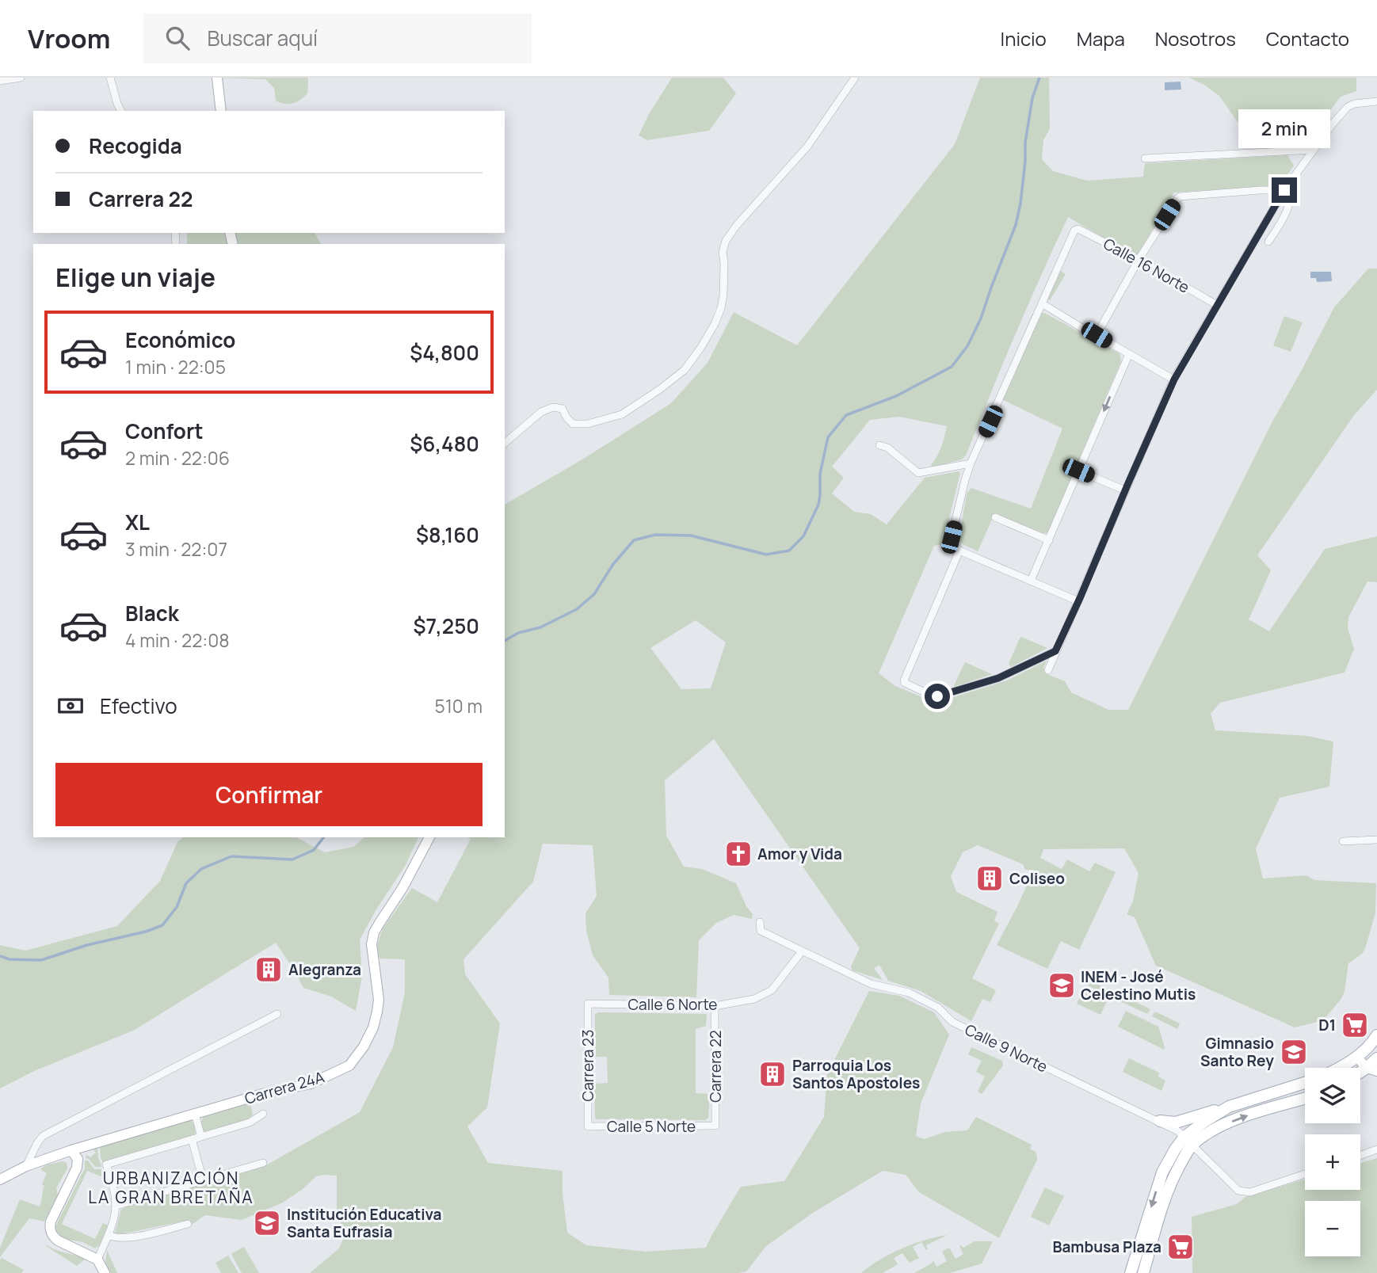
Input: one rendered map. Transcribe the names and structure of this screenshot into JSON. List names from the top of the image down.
{
  "streets": {
    "street": [
      "Calle 16 Norte",
      "Calle 6 Norte",
      "Calle 9 Norte",
      "Carrera 23",
      "Carrera 22",
      "Carrera 24A",
      "Calle 5 Norte"
    ]
  },
  "crossings": [
    ["Calle 6 Norte", "Calle 9 Norte"],
    ["Calle 6 Norte", "Carrera 23"],
    ["Calle 6 Norte", "Carrera 22"],
    ["Carrera 23", "Calle 5 Norte"],
    ["Carrera 22", "Calle 5 Norte"]
  ],
  "districts": ["URBANIZACIÓN LA GRAN BRETAÑA"],
  "places": {
    "church": ["Amor y Vida"],
    "building": ["Coliseo", "Alegranza", "Parroquia Los Santos Apostoles"],
    "school or university": ["INEM - José Celestino Mutis", "Gimnasio Santo Rey", "Institución Educativa Santa Eufrasia"],
    "supermarket": ["D1", "Bambusa Plaza"]
  },
  "page": {
    "header": "Vroom",
    "search": "Buscar aquí",
    "nav": [
      "Inicio",
      "Mapa",
      "Nosotros",
      "Contacto"
    ],
    "bubble": "2 min",
    "banner": ["Recogida", "Carrera 22"],
    "heading": "Elige un viaje",
    "list": [
      {
        "name": "Económico",
        "note": "1 min · 22:05",
        "value": "$4,800"
      },
      {
        "name": "Confort",
        "note": "2 min · 22:06",
        "value": "$6,480"
      },
      {
        "name": "XL",
        "note": "3 min · 22:07",
        "value": "$8,160"
      },
      {
        "name": "Black",
        "note": "4 min · 22:08",
        "value": "$7,250"
      }
    ],
    "pay": ["Efectivo", "510 m"],
    "buttons": "Confirmar",
    "map_buttons": ["+", "−"]
  }
}
